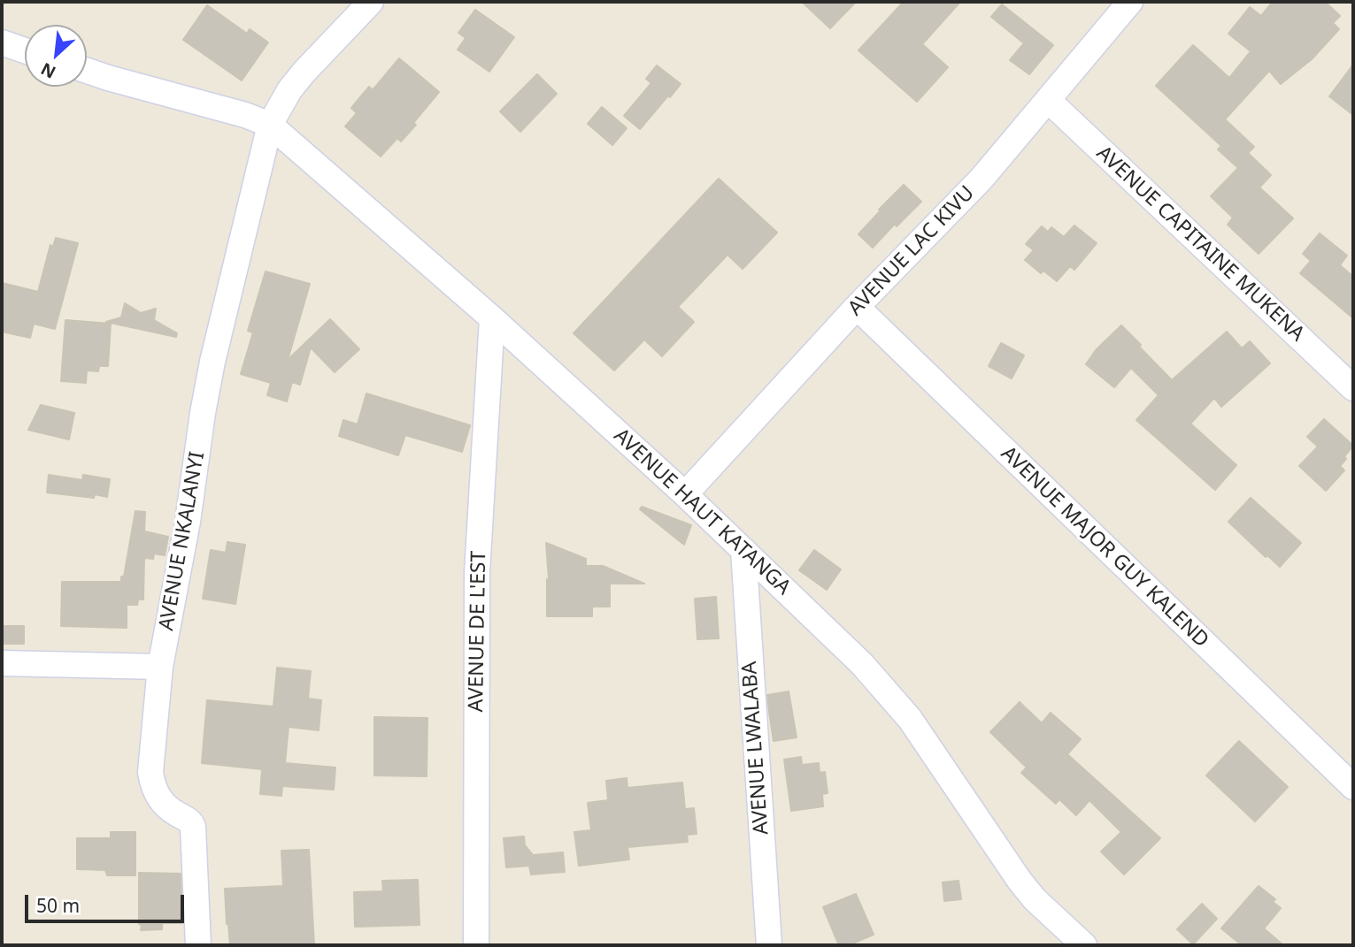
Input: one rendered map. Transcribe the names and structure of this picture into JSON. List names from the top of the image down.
{
  "streets": {
    "street": [
      "AVENUE CAPITAINE MUKENA",
      "AVENUE LAC KIVU",
      "AVENUE HAUT KATANGA",
      "AVENUE NKALANYI",
      "AVENUE MAJOR GUY KALEND",
      "AVENUE DE L'EST",
      "AVENUE LWALABA"
    ]
  },
  "crossings": [
    ["AVENUE CAPITAINE MUKENA", "AVENUE LAC KIVU"],
    ["AVENUE LAC KIVU", "AVENUE HAUT KATANGA"],
    ["AVENUE LAC KIVU", "AVENUE MAJOR GUY KALEND"],
    ["AVENUE HAUT KATANGA", "AVENUE NKALANYI"],
    ["AVENUE HAUT KATANGA", "AVENUE DE L'EST"],
    ["AVENUE HAUT KATANGA", "AVENUE LWALABA"]
  ],
  "scale_bar": "50 m",
  "north": "bottom left"
}
